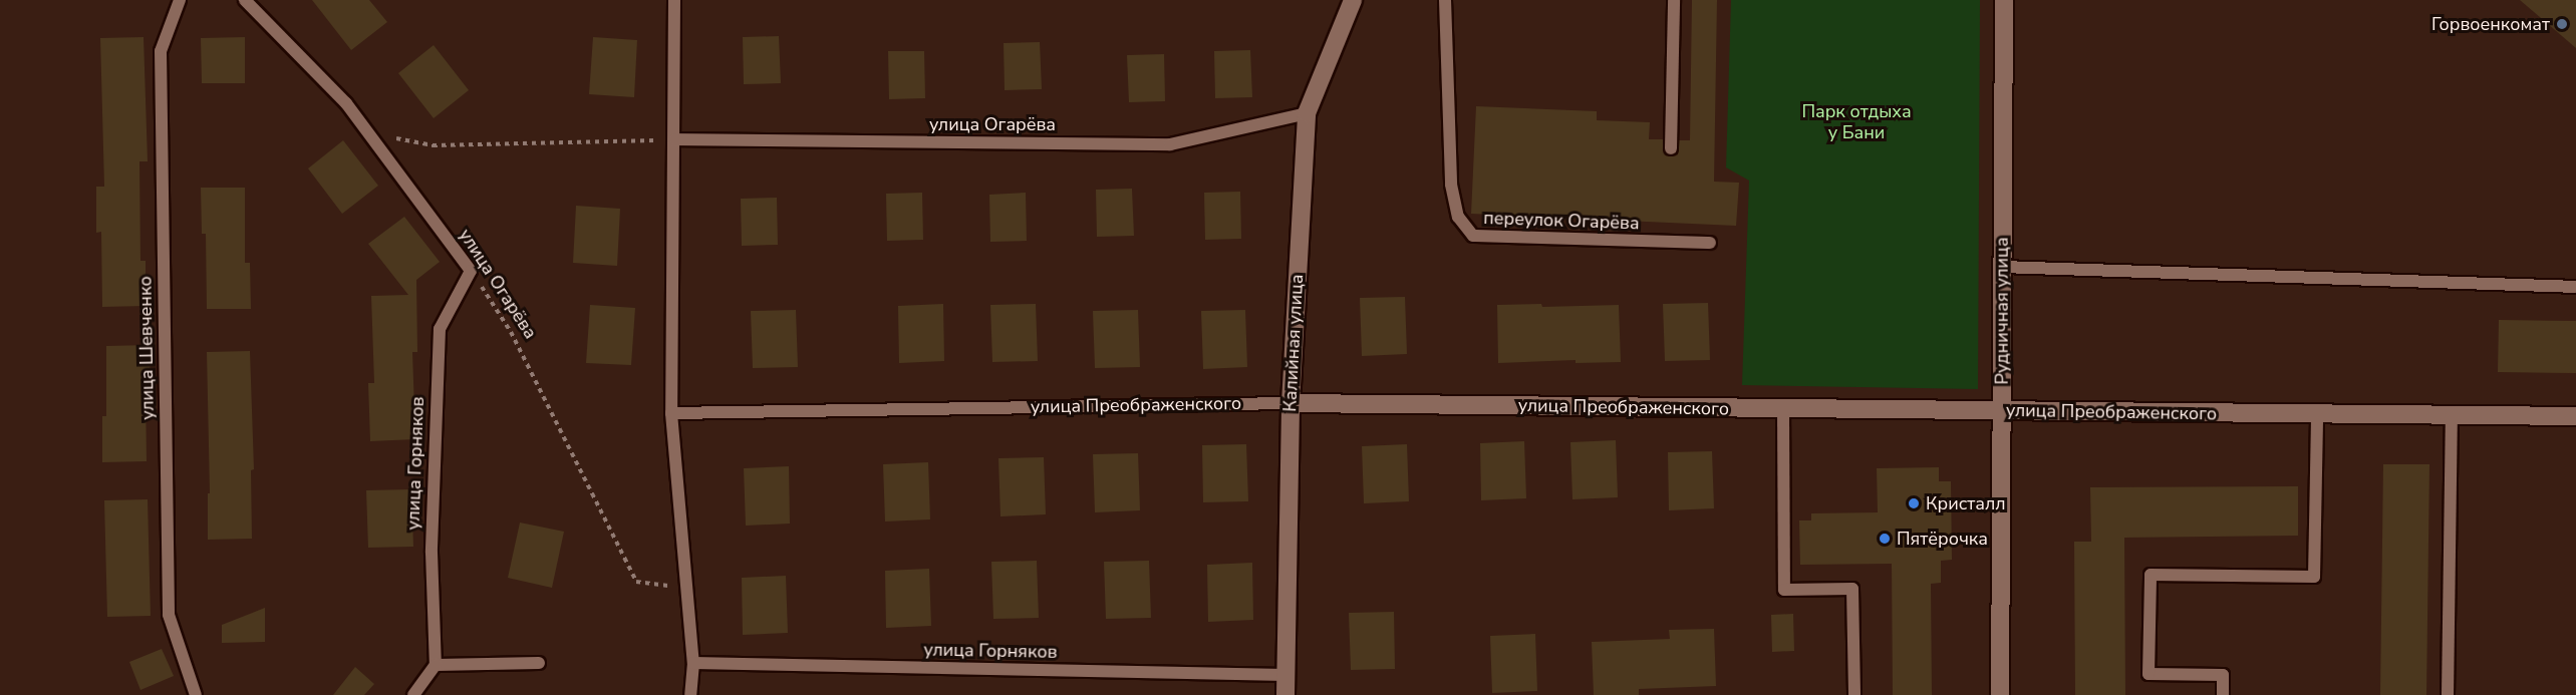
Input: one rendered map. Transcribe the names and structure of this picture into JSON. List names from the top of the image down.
{
  "streets": {
    "street": ["Рудничная улица", "Калийная улица", "улица Преображенского"],
    "lane": [
      "улица Огарёва",
      "переулок Огарёва",
      "улица Шевченко",
      "улица Горняков"
    ]
  },
  "crossings": [
    ["улица Огарёва", "Калийная улица"],
    ["улица Огарёва", "улица Горняков"],
    ["Рудничная улица", "улица Преображенского"],
    ["Калийная улица", "улица Преображенского"],
    ["Калийная улица", "улица Горняков"]
  ],
  "parks": ["Парк отдыха у Бани"],
  "places": ["Горвоенкомат", "Кристалл", "Пятёрочка"]
}
